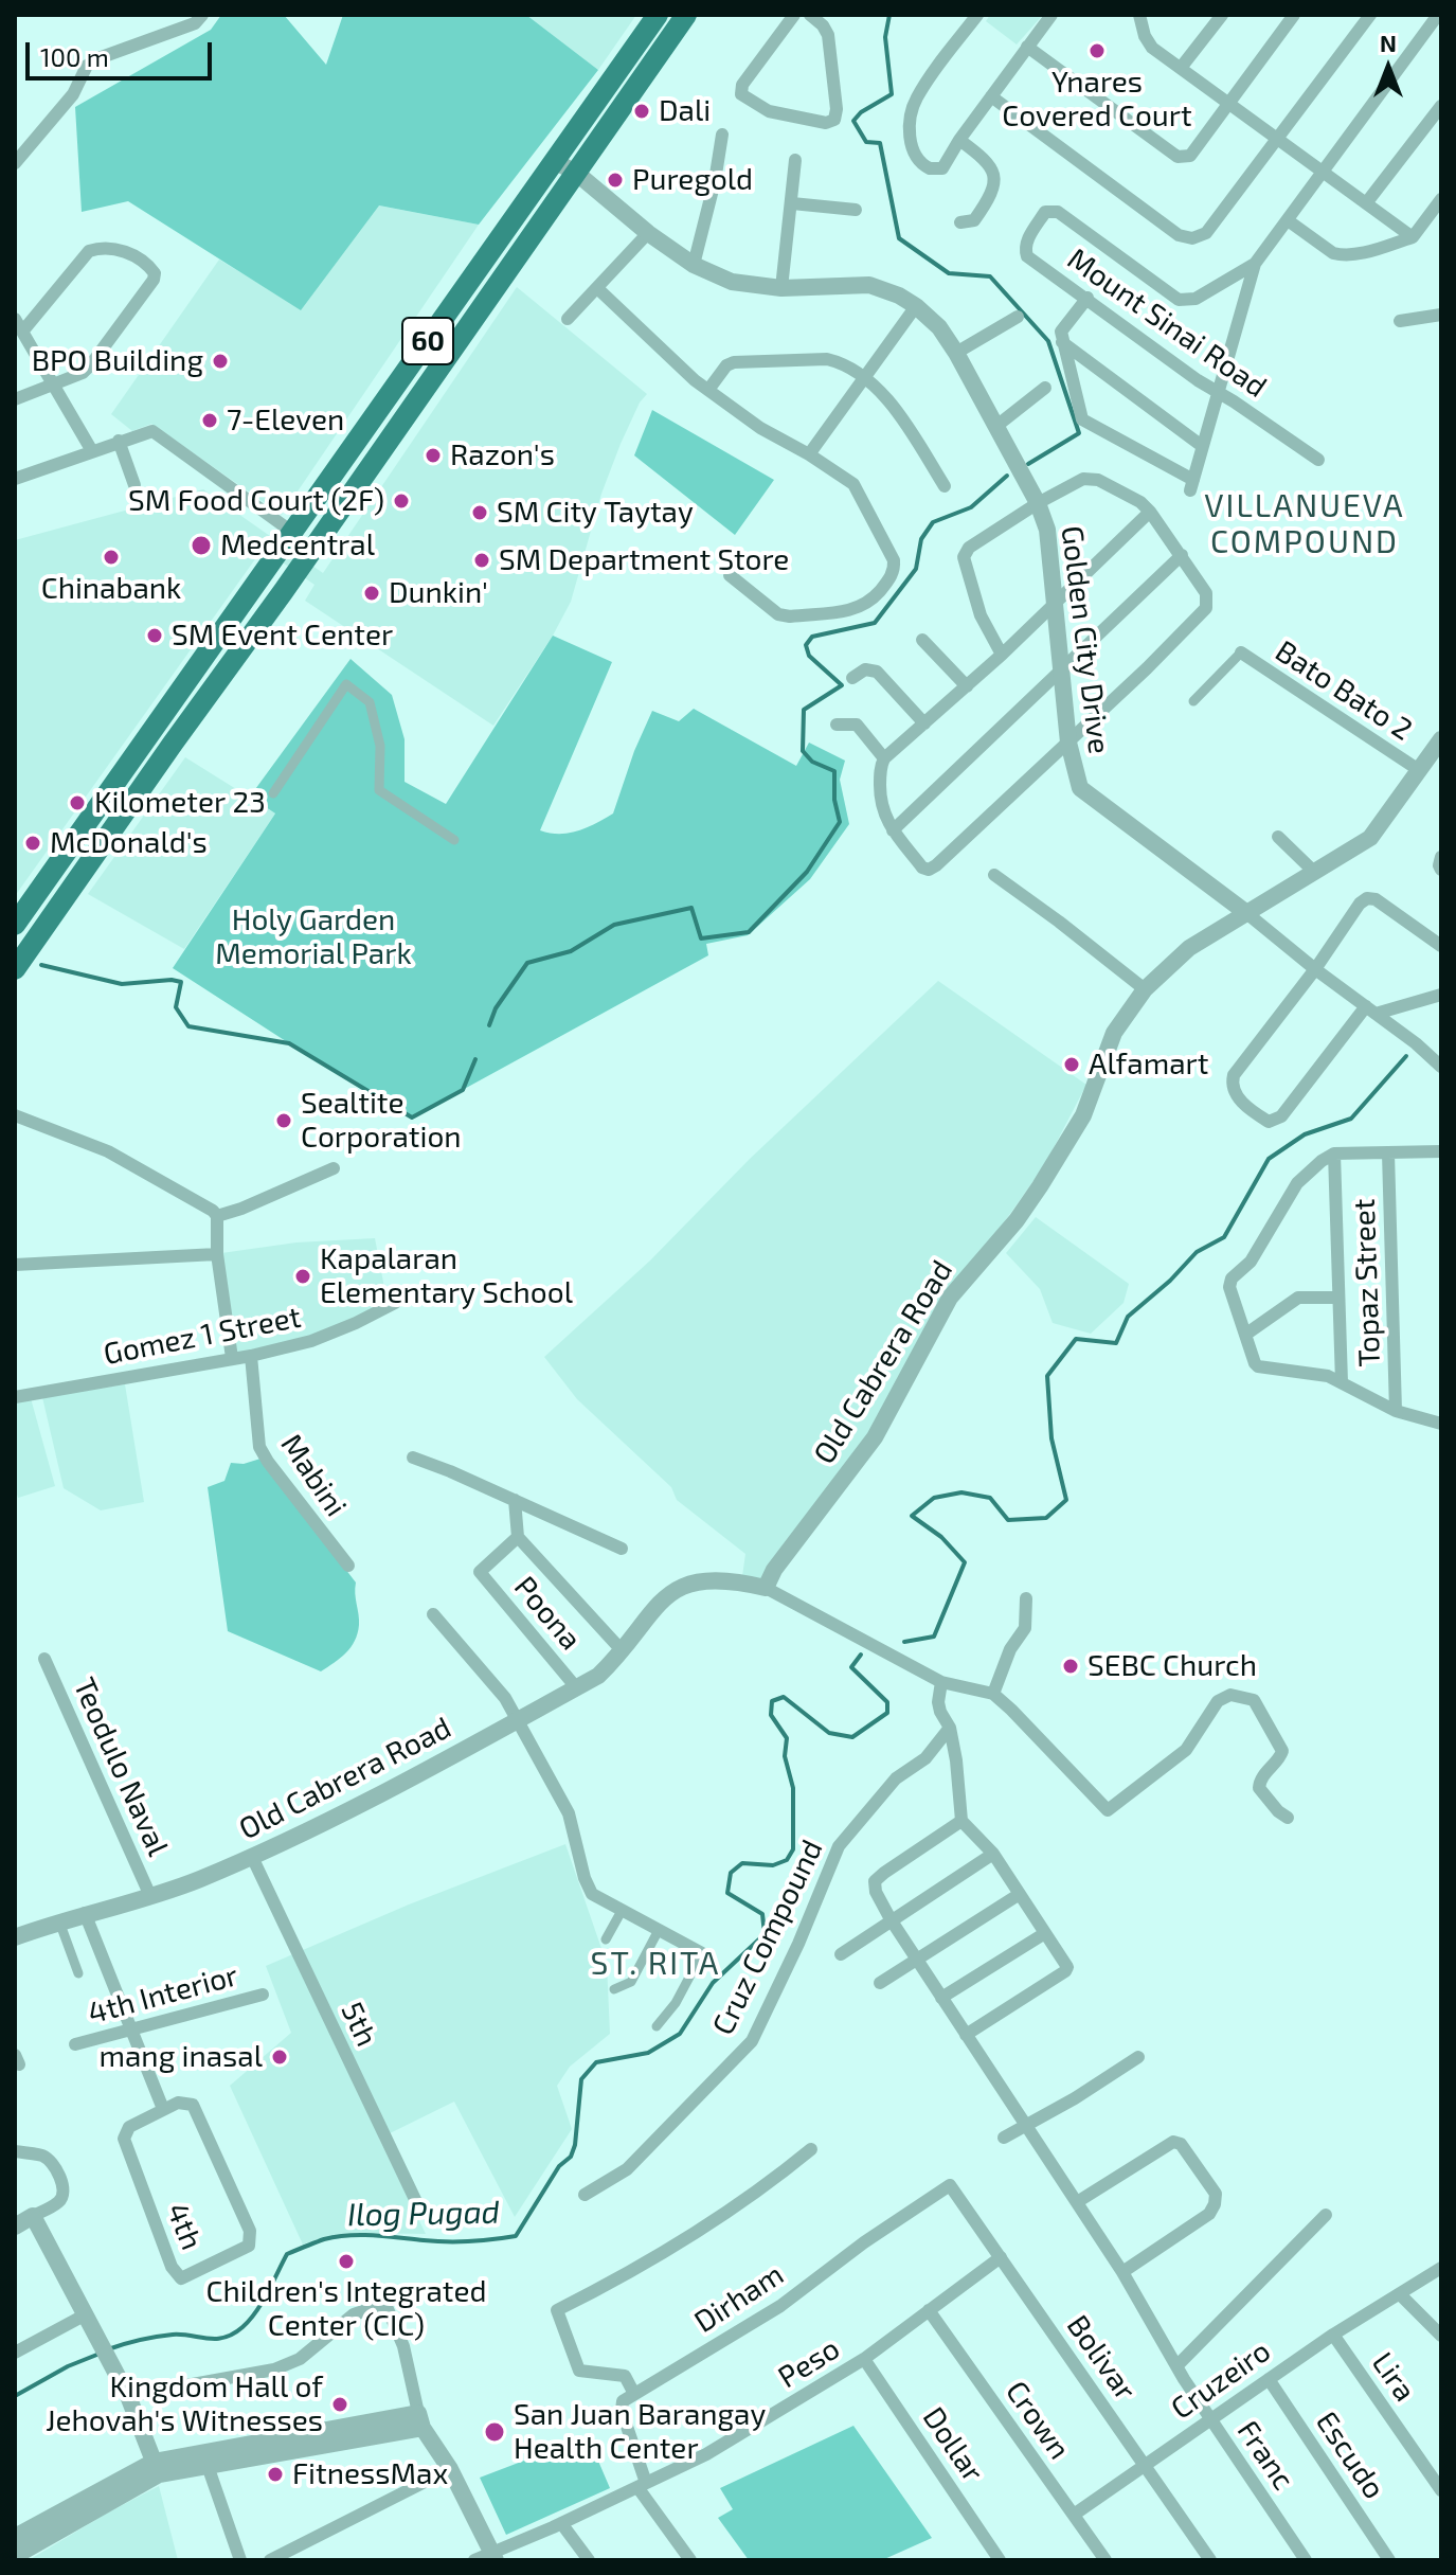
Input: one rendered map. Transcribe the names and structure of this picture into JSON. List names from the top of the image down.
{
  "streets": {
    "main road": ["60"],
    "street": [
      "Mount Sinai Road",
      "Golden City Drive",
      "Bato Bato 2",
      "Topaz Street",
      "Gomez 1 Street",
      "Old Cabrera Road",
      "Mabini",
      "Poona",
      "Teodulo Naval",
      "Cruz Compound",
      "4th Interior",
      "5th",
      "4th",
      "Dirham",
      "Bolivar",
      "Peso",
      "Lira",
      "Cruzeiro",
      "Crown",
      "Dollar",
      "Franc",
      "Escudo"
    ]
  },
  "crossings": [
    ["60", "Golden City Drive"],
    ["Golden City Drive", "Old Cabrera Road"],
    ["Bato Bato 2", "Old Cabrera Road"],
    ["Gomez 1 Street", "Mabini"],
    ["Old Cabrera Road", "Poona"],
    ["Old Cabrera Road", "Teodulo Naval"],
    ["Old Cabrera Road", "5th"],
    ["Dirham", "Bolivar"],
    ["Bolivar", "Peso"],
    ["Bolivar", "Cruzeiro"],
    ["Peso", "Crown"],
    ["Peso", "Dollar"],
    ["Lira", "Cruzeiro"],
    ["Cruzeiro", "Crown"],
    ["Cruzeiro", "Franc"],
    ["Cruzeiro", "Escudo"]
  ],
  "districts": ["VILLANUEVA COMPOUND", "ST. RITA"],
  "water": ["Ilog Pugad"],
  "parks": ["Holy Garden Memorial Park"],
  "places": [
    "Ynares Covered Court",
    "Dali",
    "Puregold",
    "BPO Building",
    "7-Eleven",
    "Razon's",
    "SM Food Court (2F)",
    "SM City Taytay",
    "Medcentral",
    "Chinabank",
    "SM Department Store",
    "Dunkin'",
    "SM Event Center",
    "Kilometer 23",
    "McDonald's",
    "Alfamart",
    "Sealtite Corporation",
    "Kapalaran Elementary School",
    "SEBC Church",
    "mang inasal",
    "Children's Integrated Center (CIC)",
    "Kingdom Hall of Jehovah's Witnesses",
    "San Juan Barangay Health Center",
    "FitnessMax"
  ],
  "scale_bar": "100 m",
  "north": "top"
}
